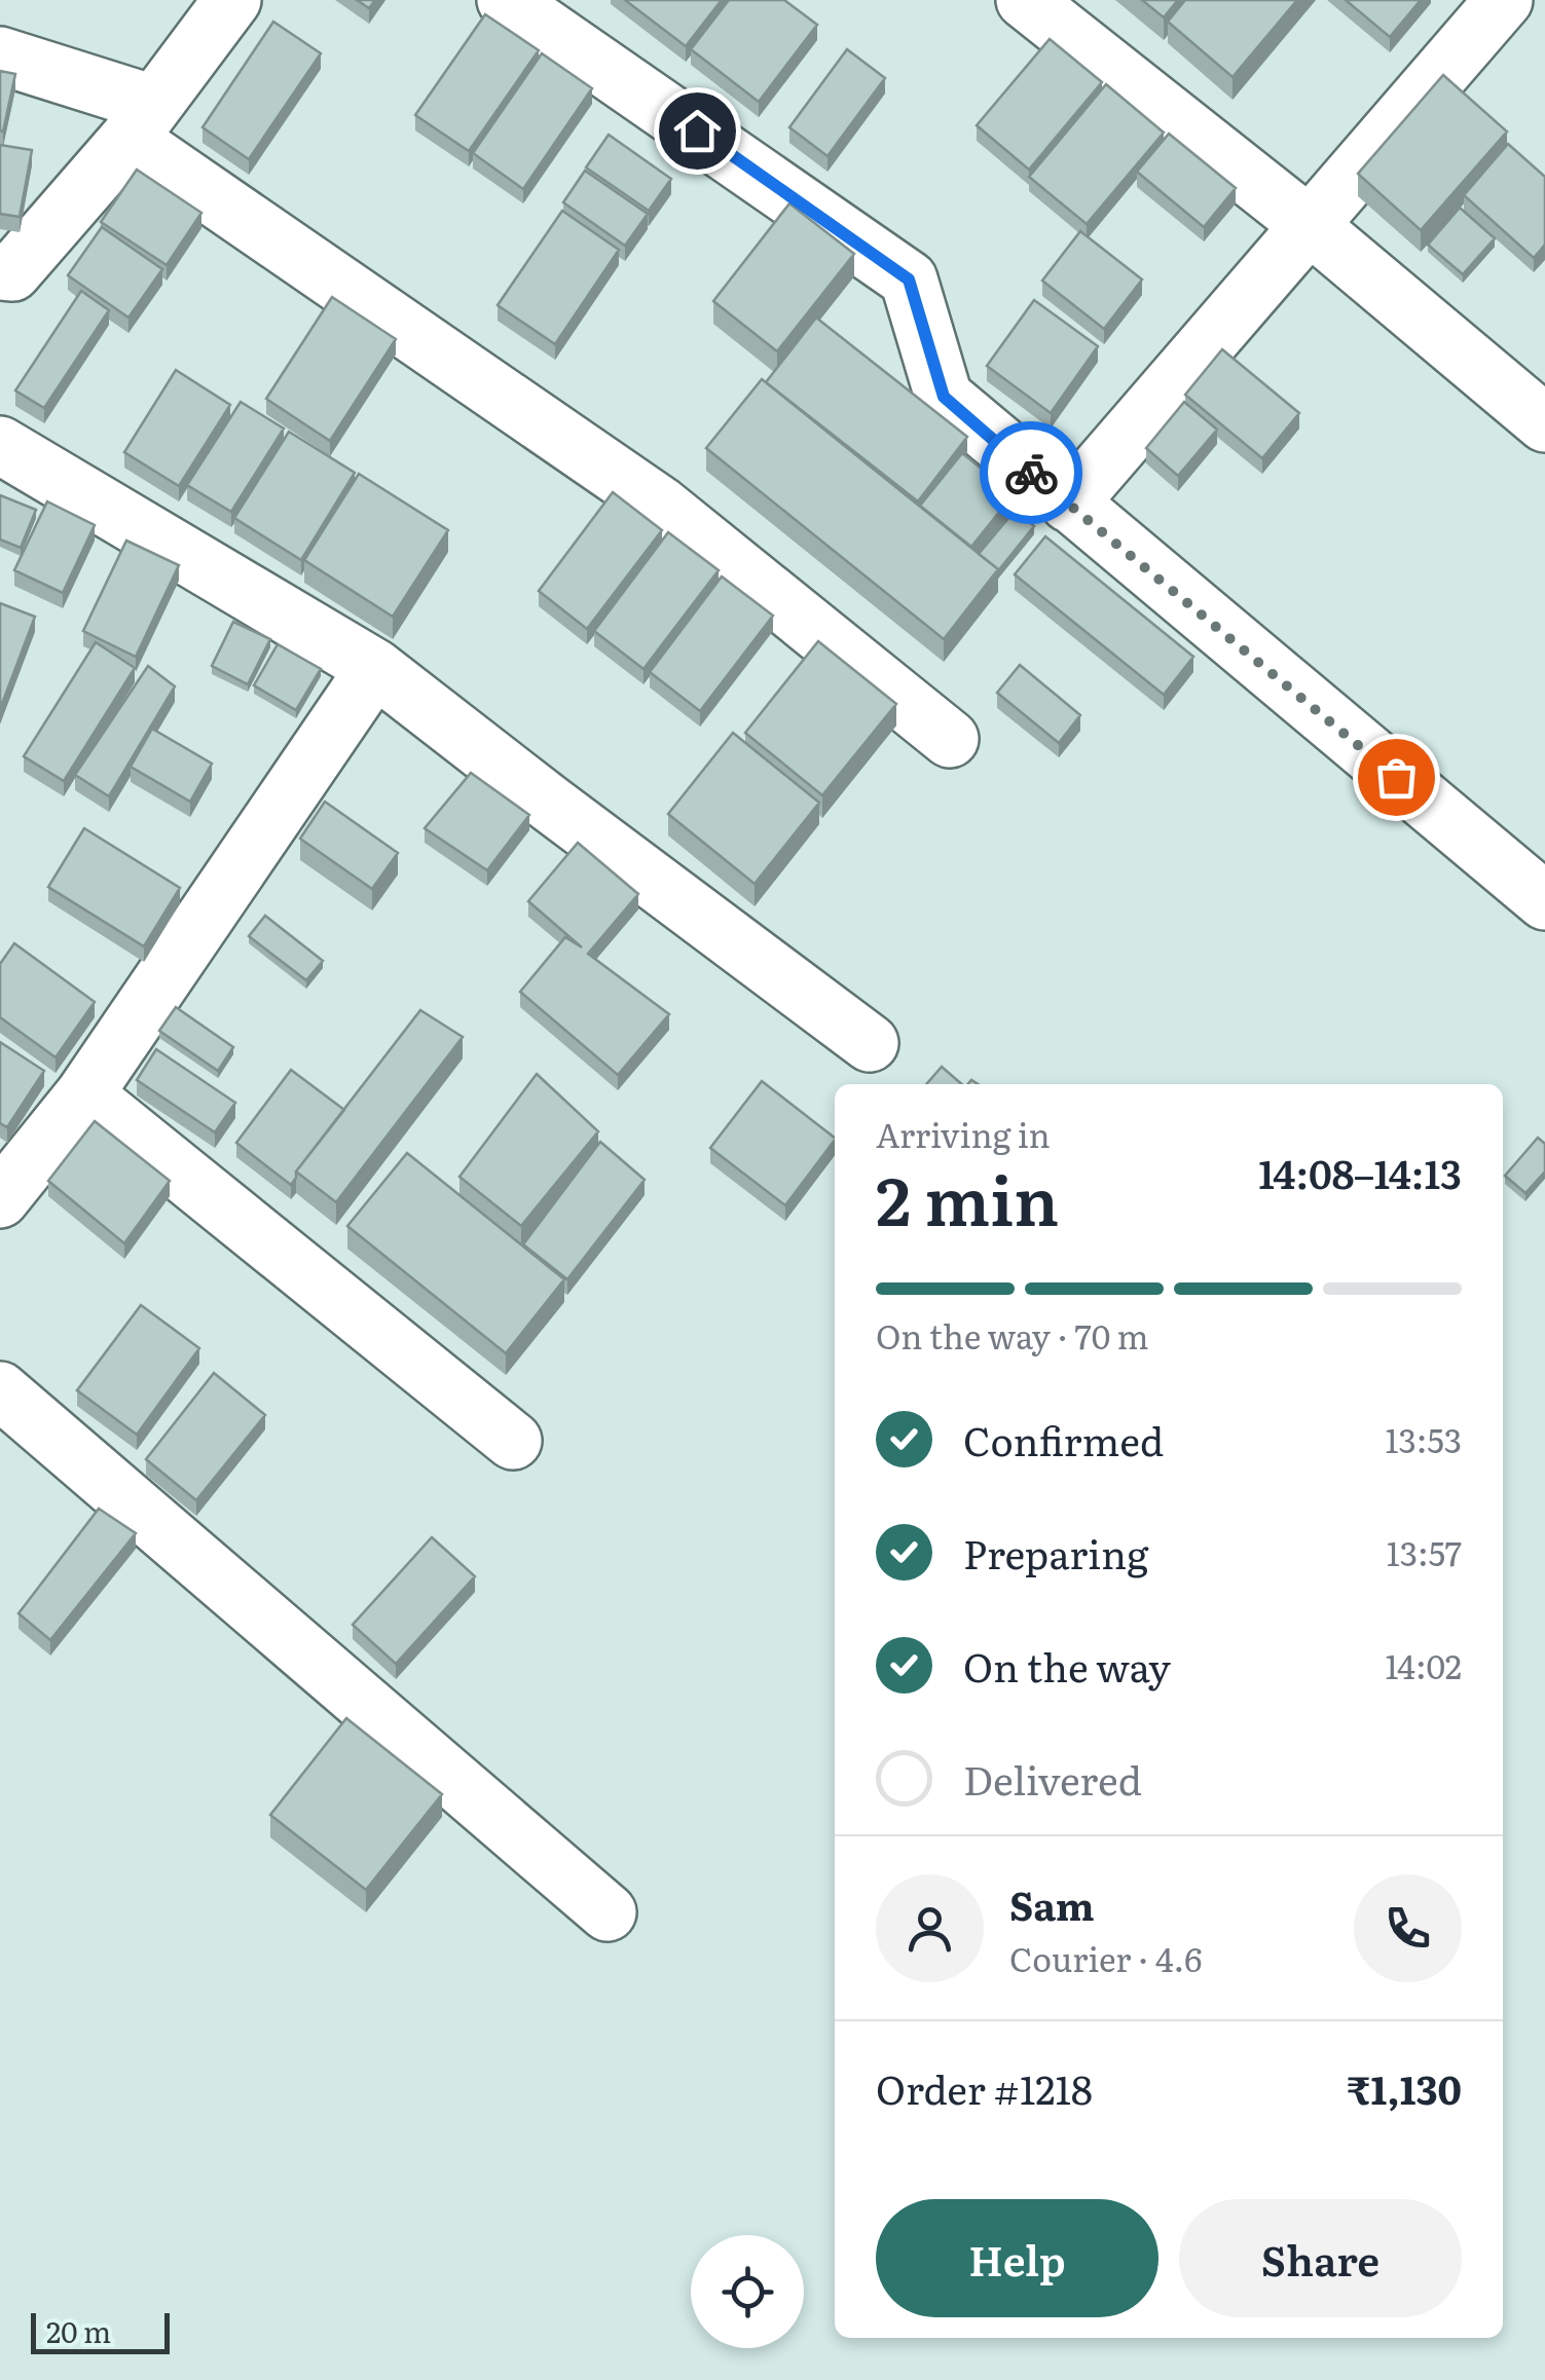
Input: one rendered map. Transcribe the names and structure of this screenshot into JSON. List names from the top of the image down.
{
  "scale_bar": "20 m",
  "page": {
    "heading": ["2 min", "Arriving in", "14:08–14:13"],
    "panel": [
      "Sam",
      "Courier · 4.6",
      "Order #1218",
      "₹1,130"
    ],
    "bar": "On the way · 70 m",
    "list": [
      ["Confirmed", "13:53"],
      ["Preparing", "13:57"],
      ["On the way", "14:02"],
      "Delivered"
    ],
    "buttons": ["Help", "Share"],
    "scale": "20 m"
  }
}
